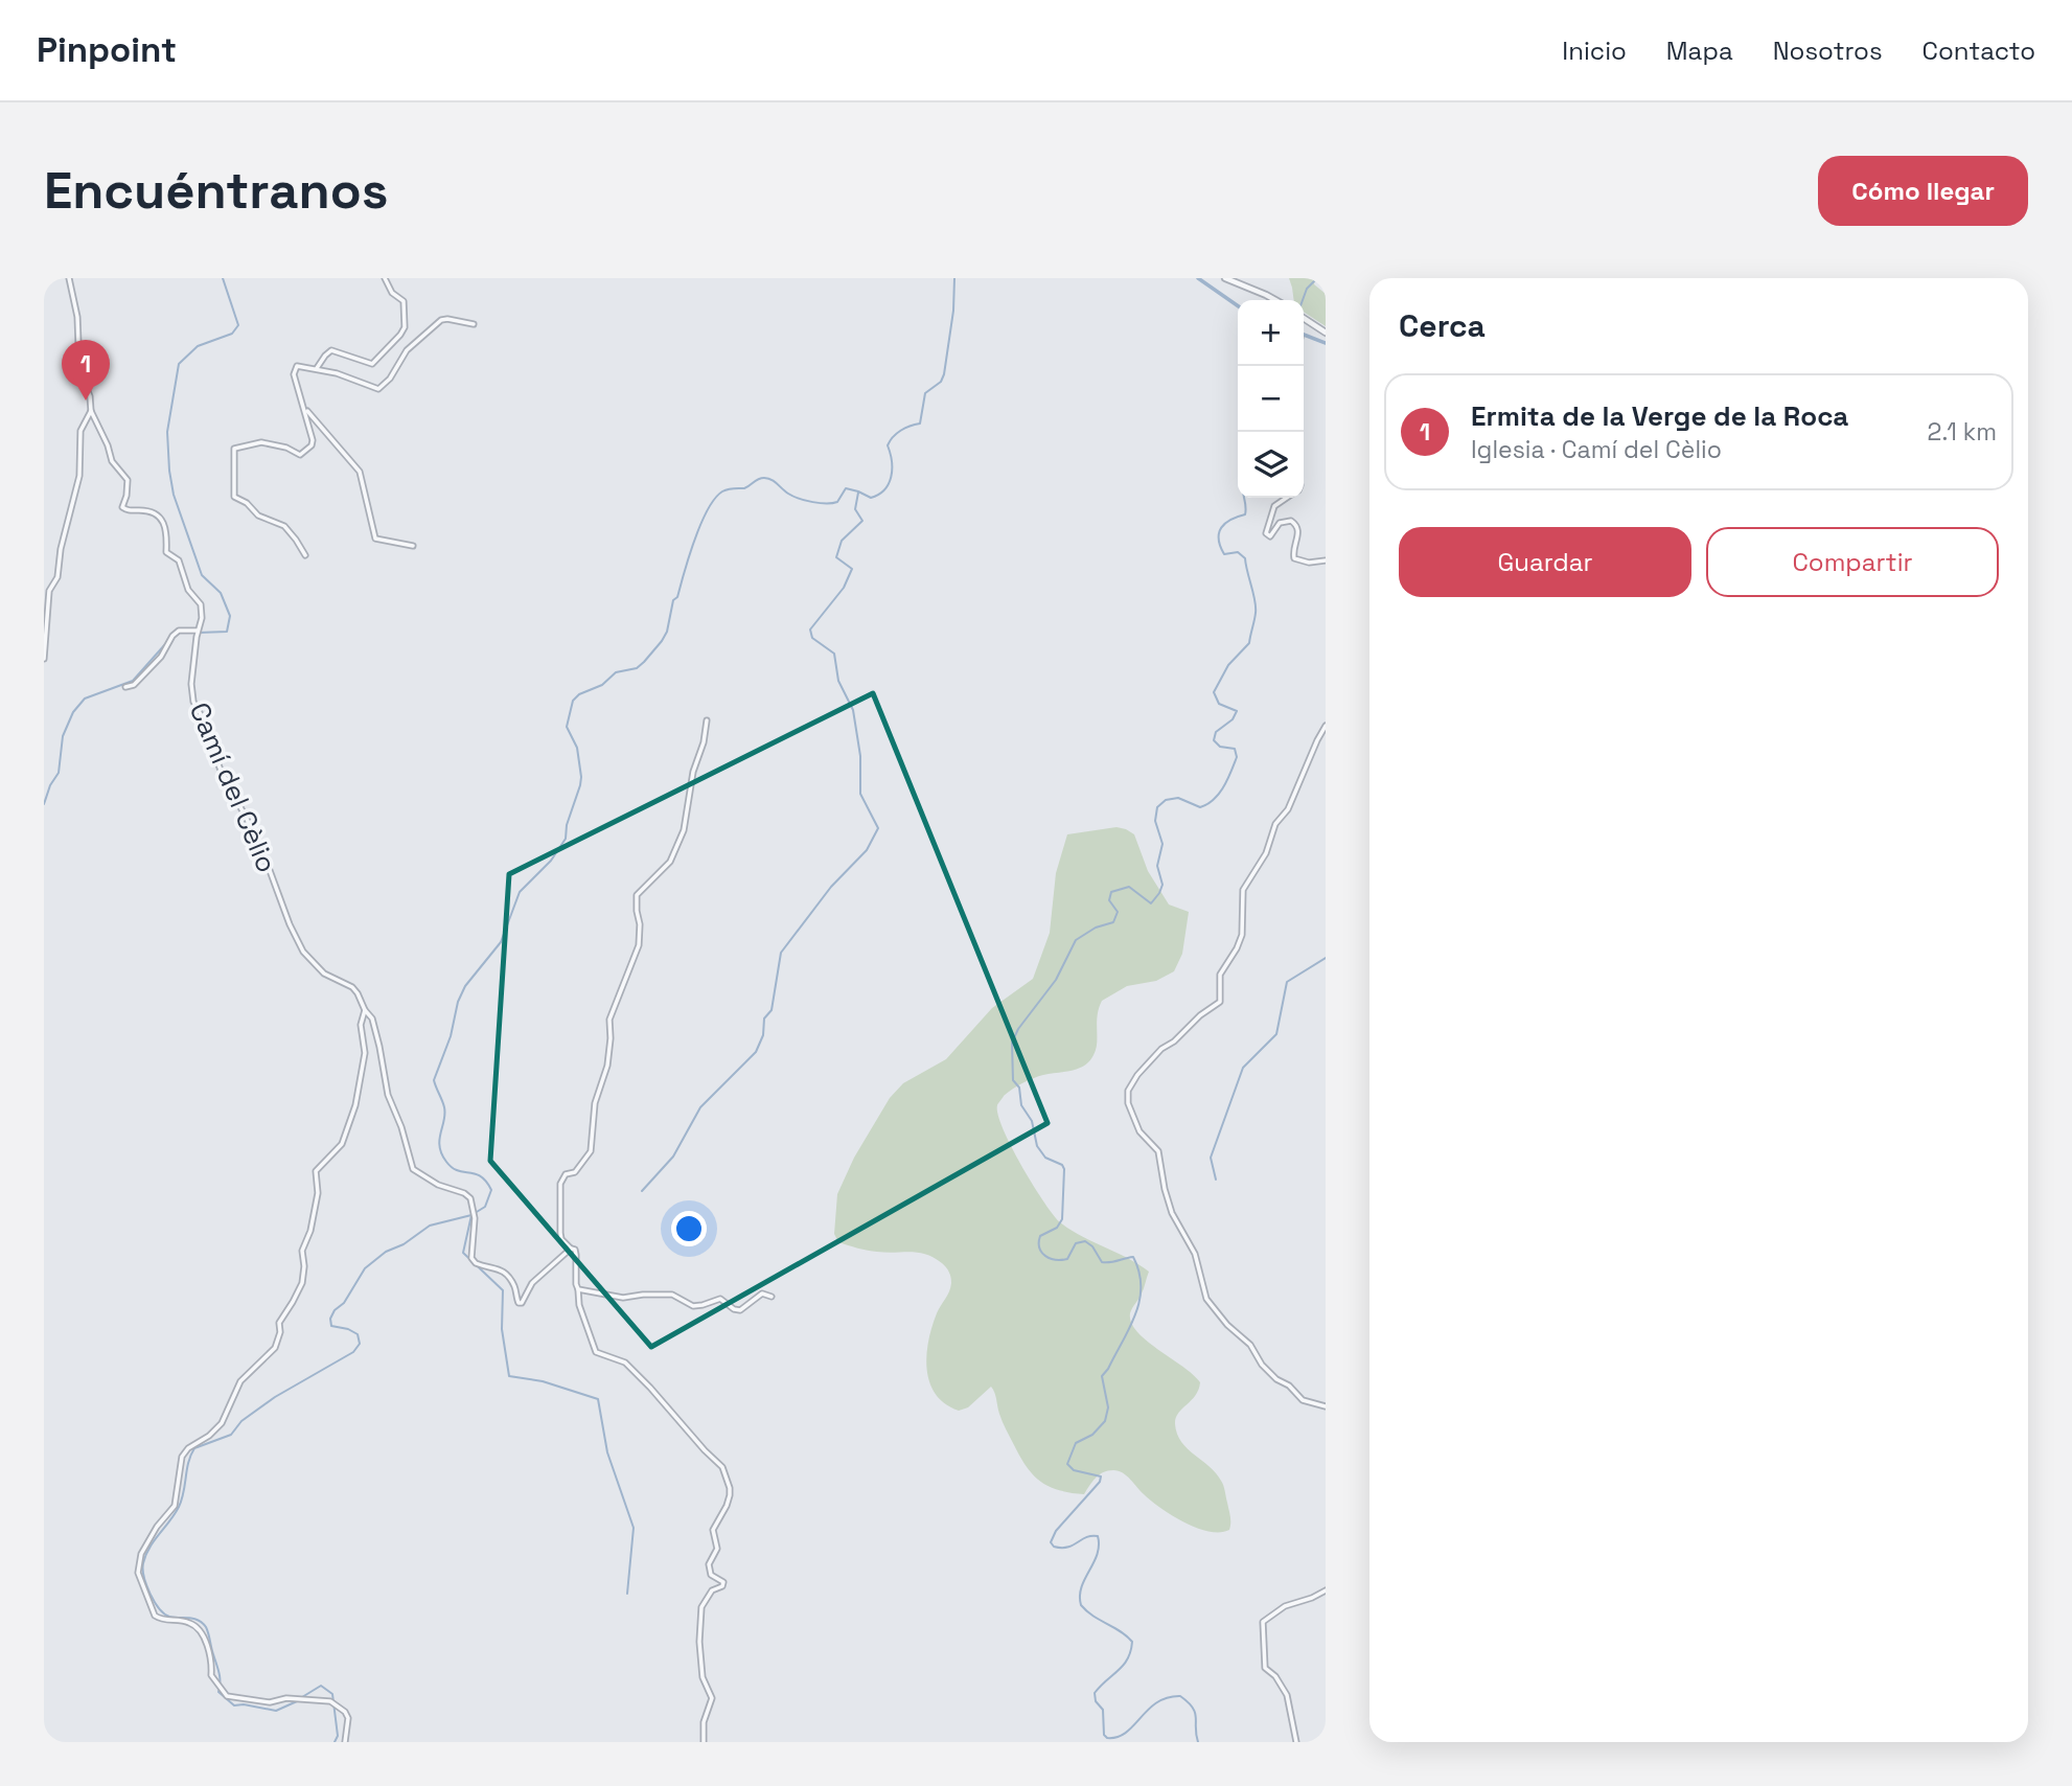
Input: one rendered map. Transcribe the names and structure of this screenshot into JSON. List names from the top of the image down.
{
  "streets": {
    "street": ["Camí del Cèlio"]
  },
  "page": {
    "header": "Pinpoint",
    "nav": [
      "Inicio",
      "Mapa",
      "Nosotros",
      "Contacto"
    ],
    "buttons": [
      "Cómo llegar",
      ["Guardar", "Compartir"]
    ],
    "title": "Encuéntranos",
    "heading": "Cerca",
    "map_buttons": ["+", "−"],
    "pins": "1",
    "list": [
      {
        "mark": "1",
        "name": "Ermita de la Verge de la Roca",
        "note": "Iglesia · Camí del Cèlio",
        "value": "2.1 km"
      }
    ]
  }
}
